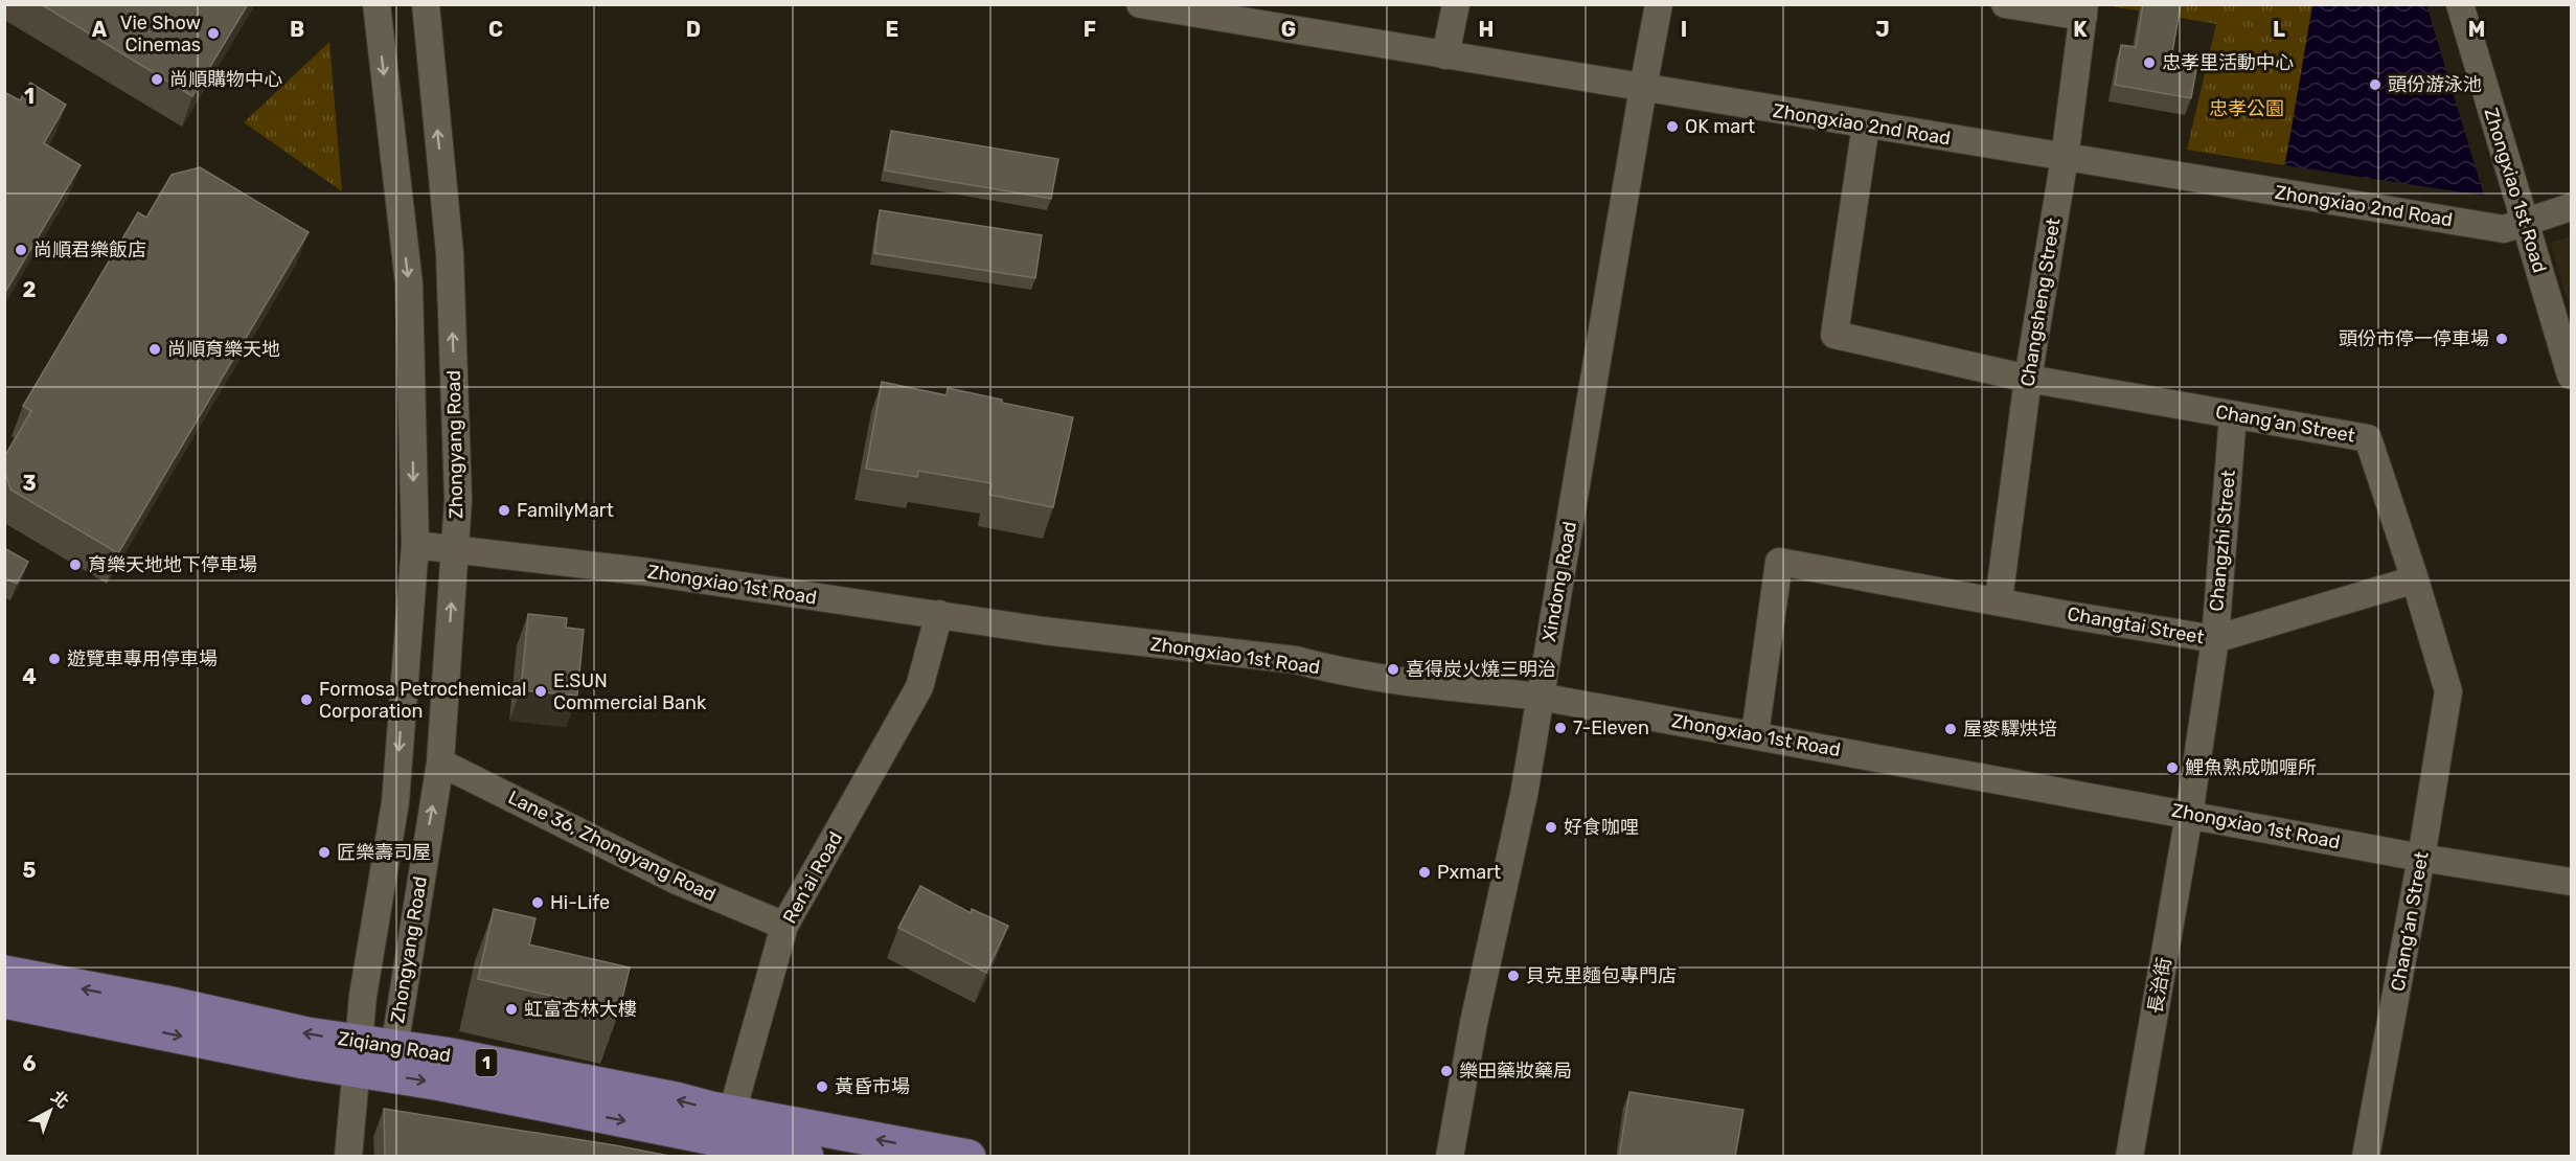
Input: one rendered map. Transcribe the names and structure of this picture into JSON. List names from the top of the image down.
{
  "streets": {
    "main road": ["Ziqiang Road", "1"],
    "street": [
      "Zhongxiao 2nd Road",
      "Zhongxiao 1st Road",
      "Changsheng Street",
      "Chang’an Street",
      "Zhongyang Road",
      "Changzhi Street",
      "Xindong Road",
      "Changtai Street",
      "Lane 36, Zhongyang Road",
      "Ren’ai Road",
      "長治街"
    ]
  },
  "crossings": [
    ["Zhongxiao 2nd Road", "Zhongxiao 1st Road"],
    ["Zhongxiao 2nd Road", "Changsheng Street"],
    ["Zhongxiao 2nd Road", "Chang’an Street"],
    ["Zhongxiao 2nd Road", "Xindong Road"],
    ["Zhongxiao 1st Road", "Chang’an Street"],
    ["Zhongxiao 1st Road", "Zhongyang Road"],
    ["Zhongxiao 1st Road", "Changzhi Street"],
    ["Zhongxiao 1st Road", "Xindong Road"],
    ["Zhongxiao 1st Road", "Changtai Street"],
    ["Zhongxiao 1st Road", "Ren’ai Road"],
    ["Zhongxiao 1st Road", "長治街"],
    ["Changsheng Street", "Chang’an Street"],
    ["Changsheng Street", "Changtai Street"],
    ["Chang’an Street", "Changzhi Street"],
    ["Chang’an Street", "Changtai Street"],
    ["Zhongyang Road", "Lane 36, Zhongyang Road"],
    ["Zhongyang Road", "Ziqiang Road"],
    ["Changzhi Street", "Changtai Street"],
    ["Changzhi Street", "長治街"],
    ["Lane 36, Zhongyang Road", "Ren’ai Road"],
    ["Ren’ai Road", "Ziqiang Road"]
  ],
  "parks": ["忠孝公園"],
  "places": [
    "Vie Show Cinemas",
    "忠孝里活動中心",
    "尚順購物中心",
    "頭份游泳池",
    "OK mart",
    "尚順君樂飯店",
    "頭份市停一停車場",
    "尚順育樂天地",
    "FamilyMart",
    "育樂天地地下停車場",
    "遊覽車專用停車場",
    "喜得炭火燒三明治",
    "E.SUN Commercial Bank",
    "Formosa Petrochemical Corporation",
    "7-Eleven",
    "屋麥驛烘培",
    "鯉魚熟成咖喱所",
    "好食咖哩",
    "匠樂壽司屋",
    "Pxmart",
    "Hi-Life",
    "貝克里麵包專門店",
    "虹富杏林大樓",
    "樂田藥妝藥局",
    "黃昏市場"
  ],
  "north": "top right",
  "grid": {
    "columns": [
      "A",
      "B",
      "C",
      "D",
      "E",
      "F",
      "G",
      "H",
      "I",
      "J",
      "K",
      "L",
      "M"
    ],
    "rows": [
      "1",
      "2",
      "3",
      "4",
      "5",
      "6"
    ]
  }
}
